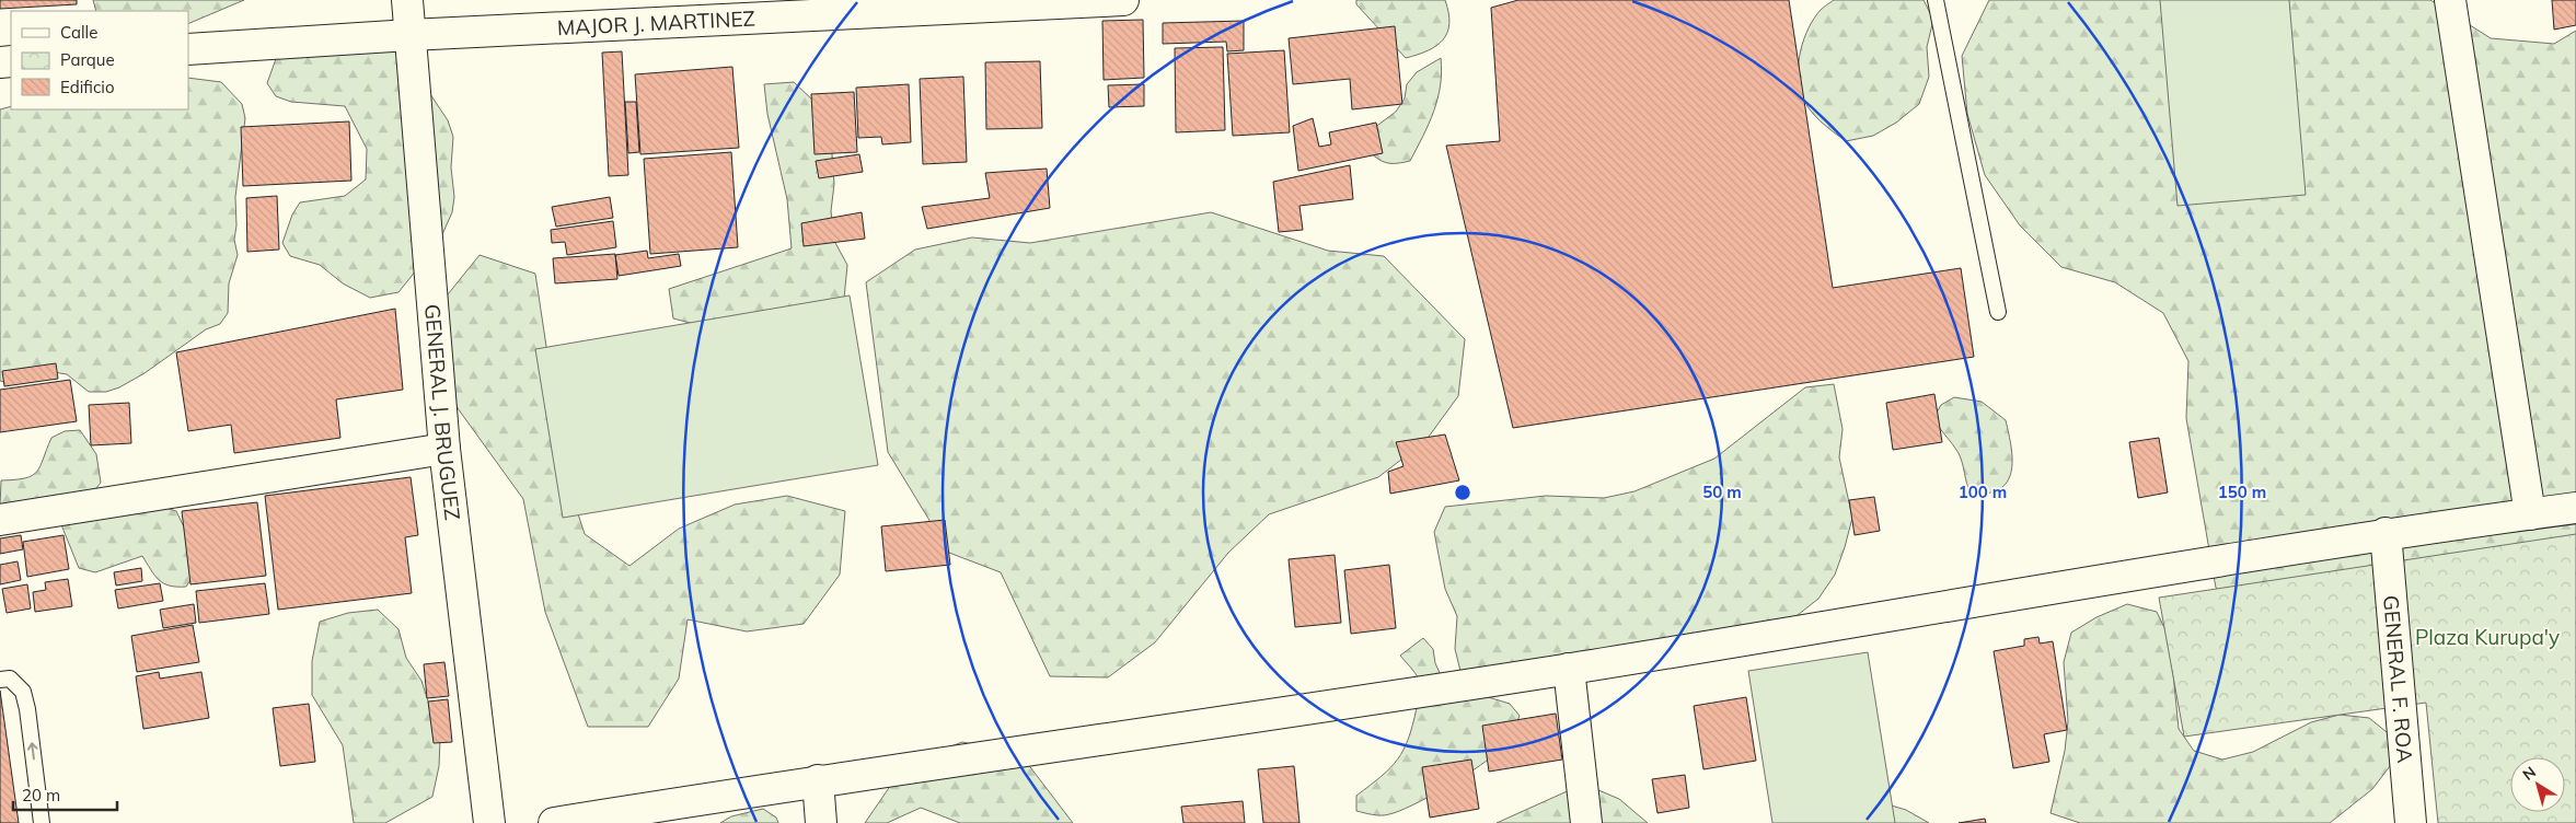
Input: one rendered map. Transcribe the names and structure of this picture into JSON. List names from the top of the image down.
{
  "streets": {
    "street": ["MAJOR J. MARTINEZ", "GENERAL J. BRUGUEZ", "GENERAL F. ROA"]
  },
  "crossings": [
    ["MAJOR J. MARTINEZ", "GENERAL J. BRUGUEZ"]
  ],
  "parks": ["Plaza Kurupa'y"],
  "legend": ["Calle", "Parque", "Edificio"],
  "scale_bar": "20 m",
  "north": "top left",
  "rings": ["50 m", "100 m", "150 m"]
}
